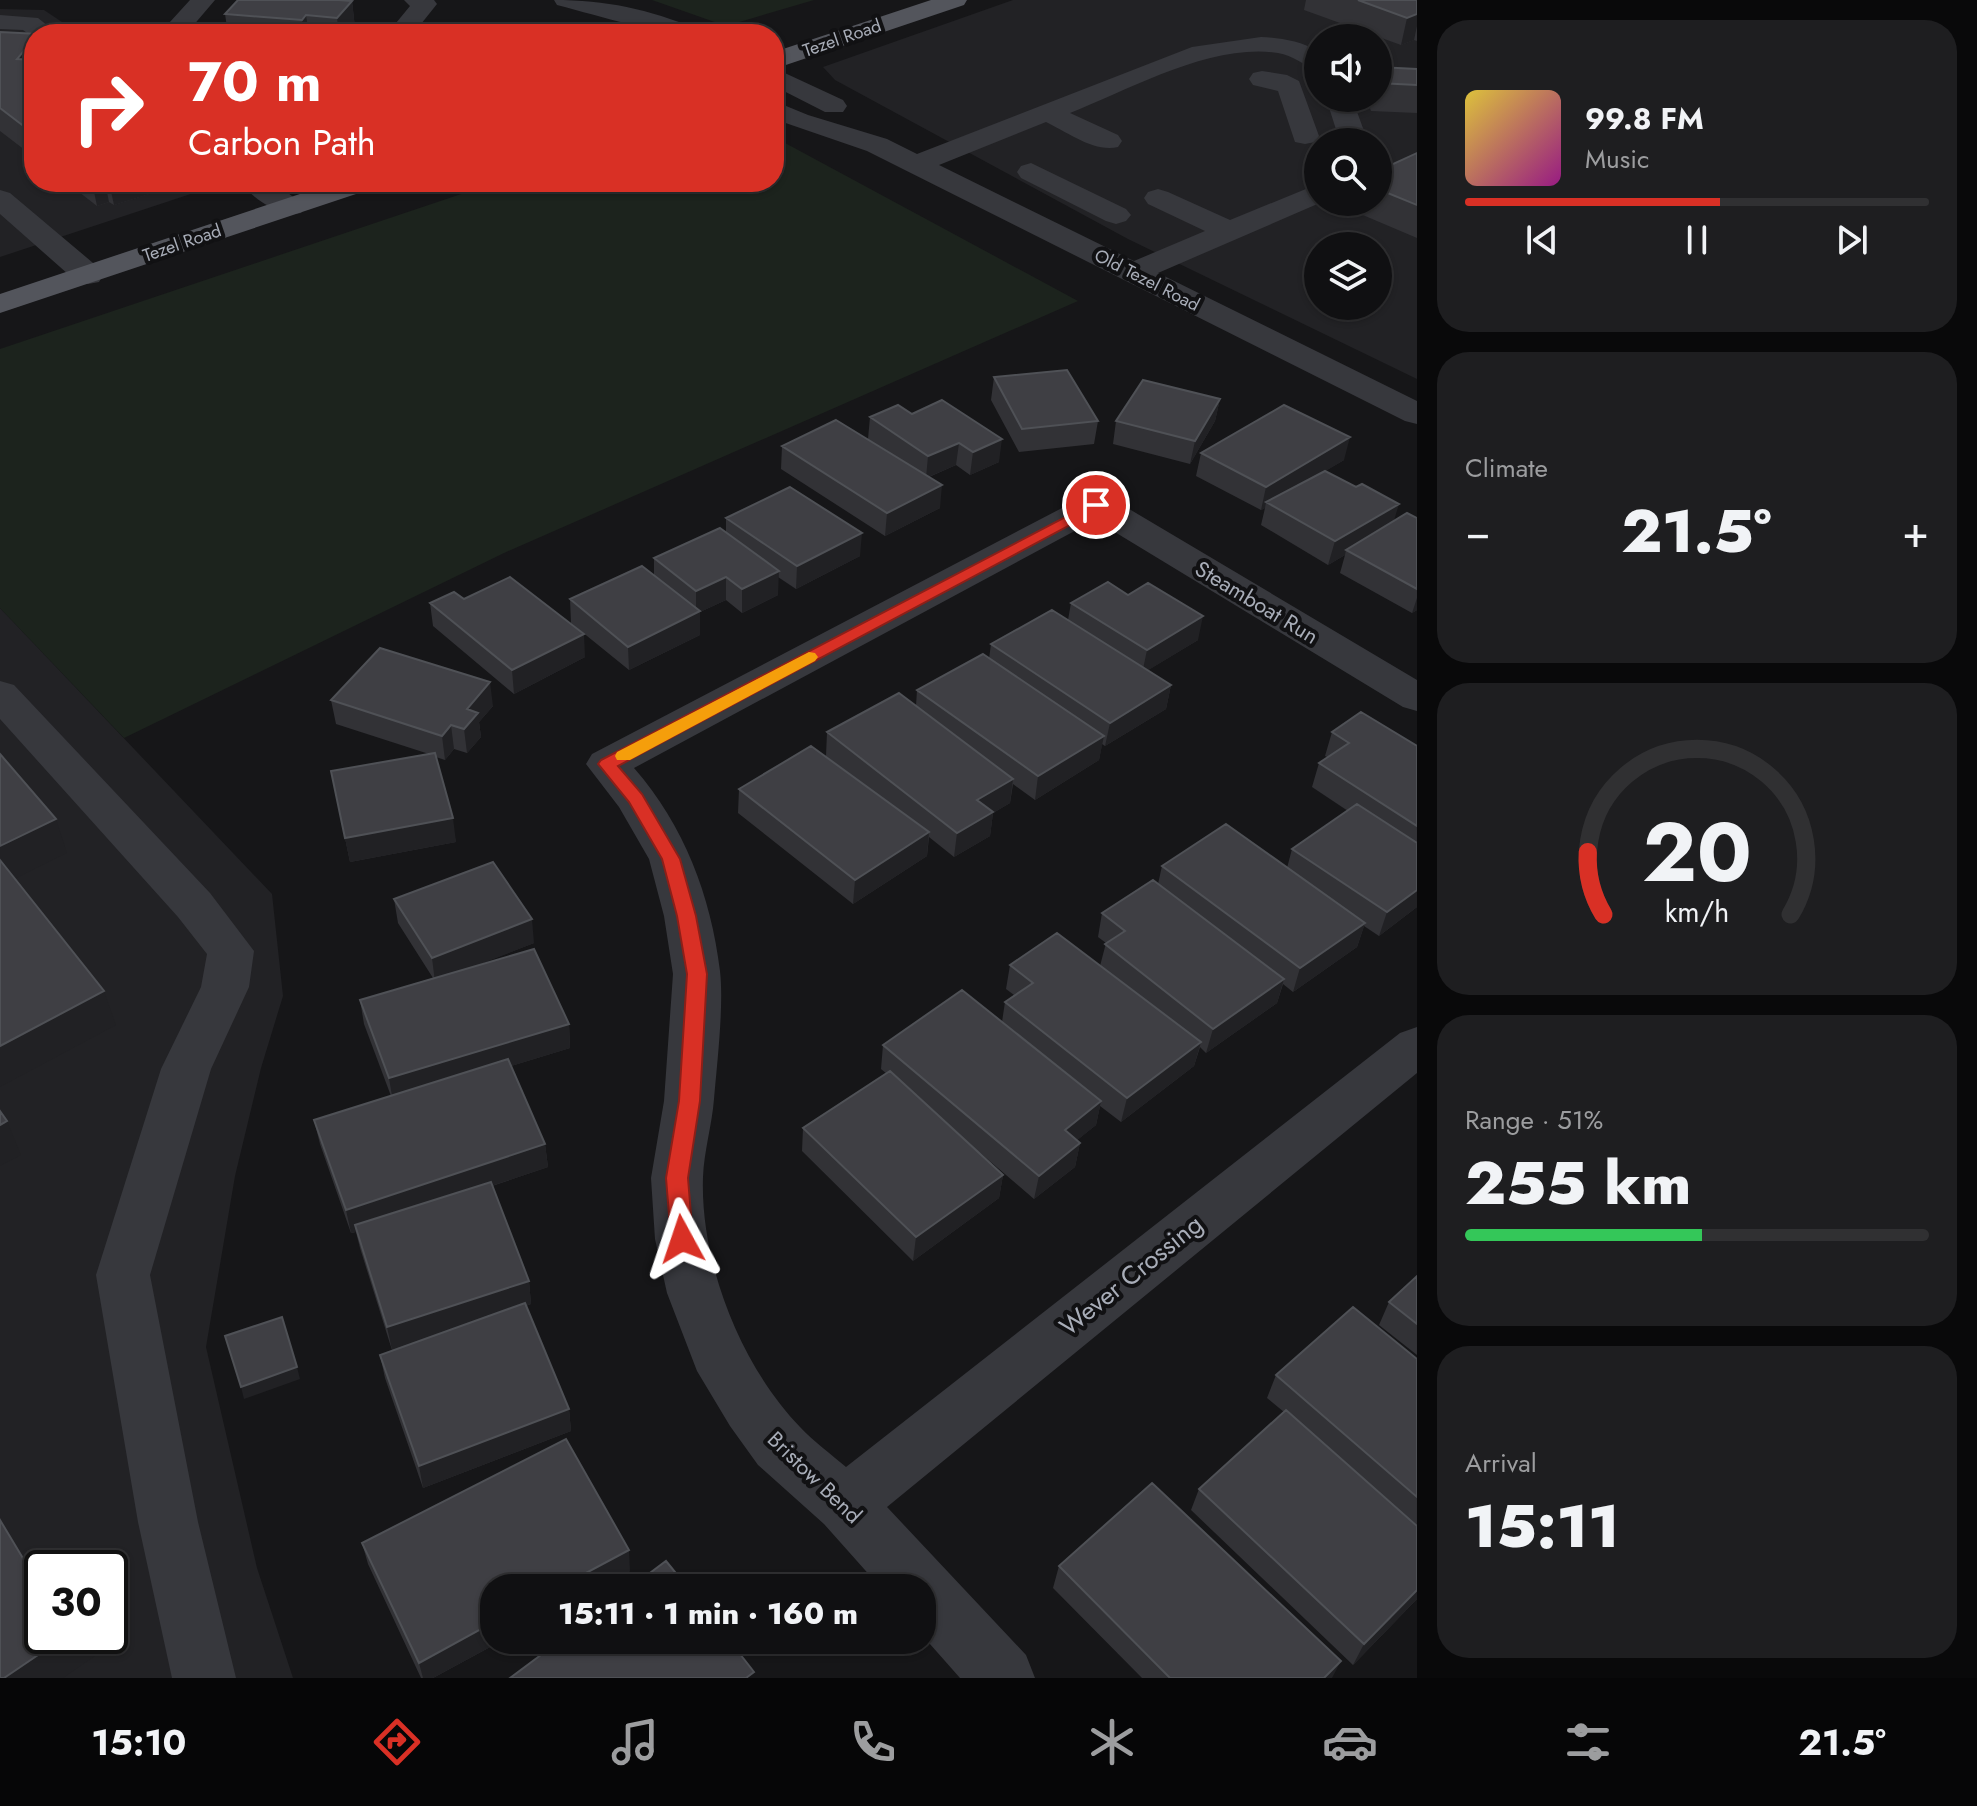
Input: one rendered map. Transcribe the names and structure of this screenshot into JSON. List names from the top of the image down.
{
  "streets": {
    "main road": ["Tezel Road"],
    "street": [
      "Old Tezel Road",
      "Steamboat Run",
      "Wever Crossing",
      "Bristow Bend"
    ]
  },
  "crossings": [
    ["Steamboat Run", "Bristow Bend"],
    ["Wever Crossing", "Bristow Bend"]
  ],
  "page": {
    "turn": ["70 m", "Carbon Path"],
    "song": ["99.8 FM", "Music"],
    "tile": [
      "Climate",
      ["Range · 51%", "255 km"],
      ["Arrival", "15:11"]
    ],
    "heat": ["−", "21.5°", "+"],
    "limit": "30",
    "trip": "15:11 · 1 min · 160 m",
    "tabs": ["15:10", "21.5°"],
    "gauge": ["20", "km/h"]
  }
}
